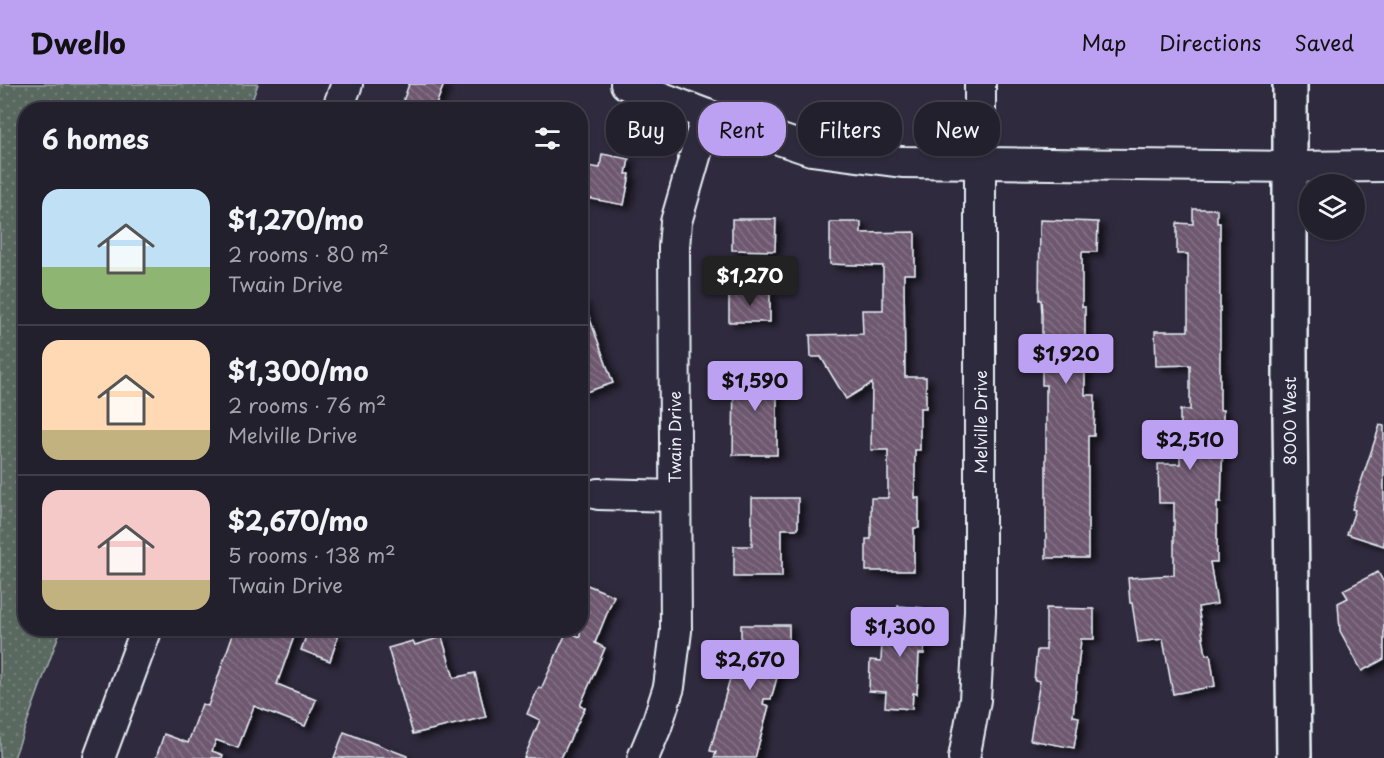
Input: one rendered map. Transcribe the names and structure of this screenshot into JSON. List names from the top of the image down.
{
  "streets": {
    "street": ["8000 West", "Melville Drive", "Twain Drive"]
  },
  "page": {
    "header": "Dwello",
    "nav": ["Map", "Directions", "Saved"],
    "chip": [
      "Buy",
      "Rent",
      "Filters",
      "New"
    ],
    "heading": "6 homes",
    "list": [
      {
        "name": "$1,270/mo",
        "note": "2 rooms · 80 m² · Twain Drive"
      },
      {
        "name": "$1,300/mo",
        "note": "2 rooms · 76 m² · Melville Drive"
      },
      {
        "name": "$2,670/mo",
        "note": "5 rooms · 138 m² · Twain Drive"
      }
    ],
    "price": [
      "$1,270",
      "$1,920",
      "$1,590",
      "$2,510",
      "$1,300",
      "$2,670"
    ]
  }
}
